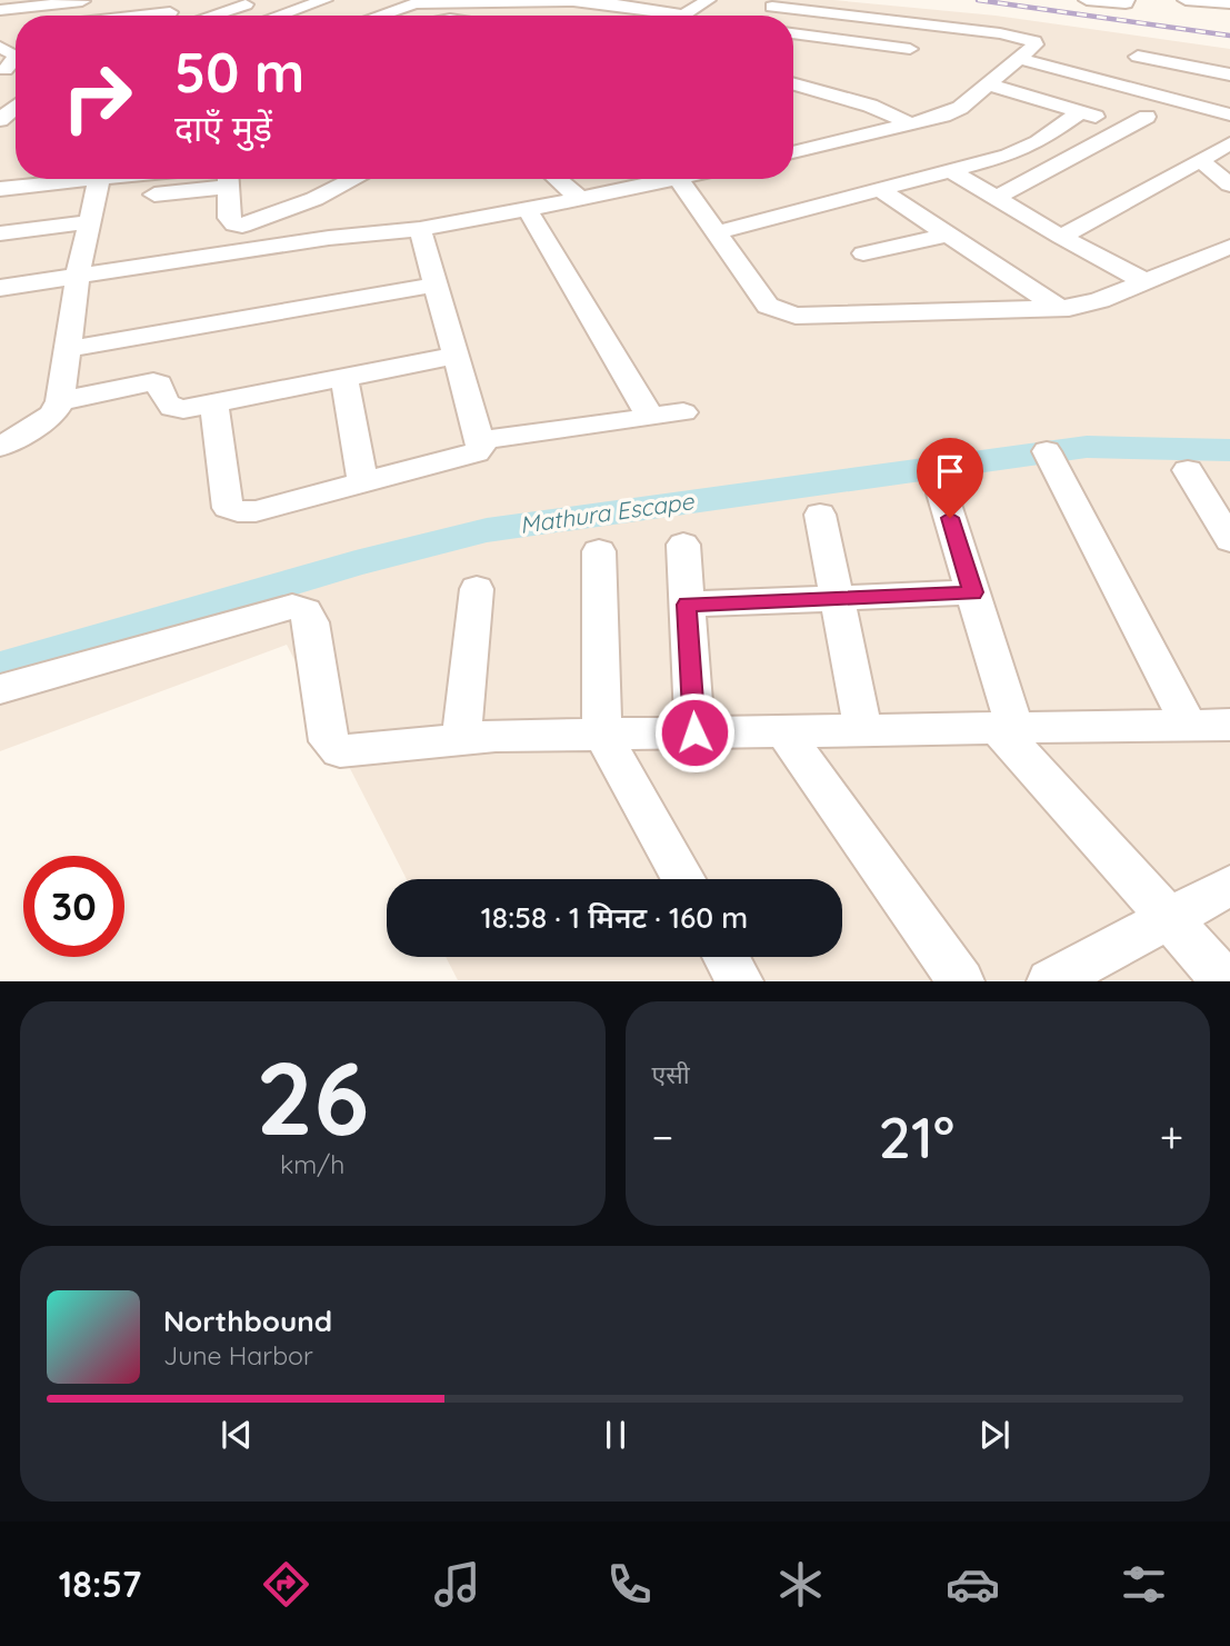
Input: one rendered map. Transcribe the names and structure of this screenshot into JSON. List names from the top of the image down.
{
  "water": ["Mathura Escape"],
  "page": {
    "turn": ["50 m", "दाएँ मुड़ें"],
    "limit": "30",
    "trip": "18:58 · 1 मिनट · 160 m",
    "tile": [
      ["26", "km/h"],
      "एसी"
    ],
    "heat": ["−", "21°", "+"],
    "song": ["Northbound", "June Harbor"],
    "tabs": "18:57"
  }
}
